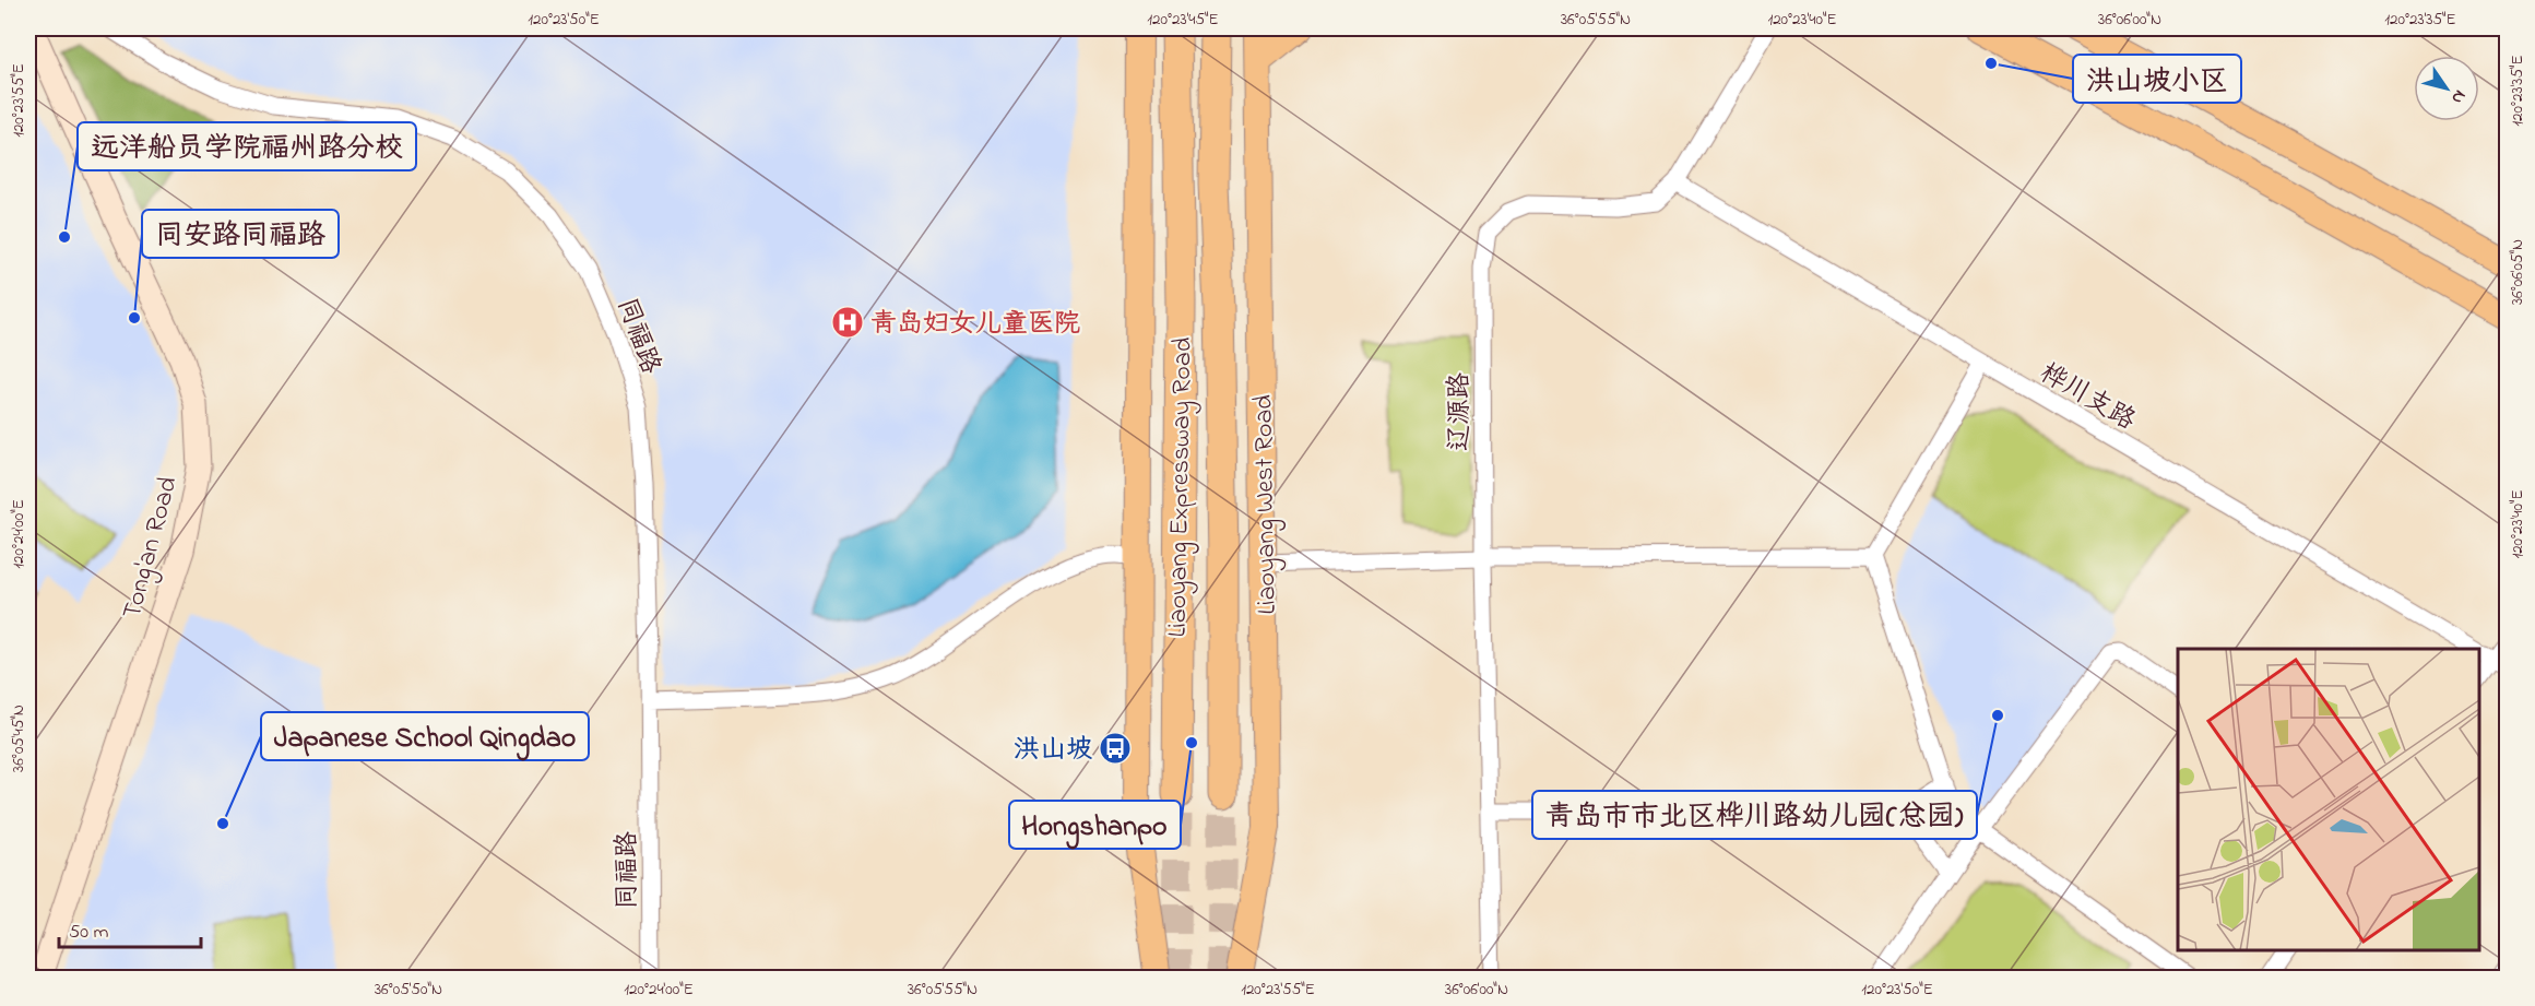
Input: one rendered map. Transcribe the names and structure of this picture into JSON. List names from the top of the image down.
{
  "streets": {
    "highway": ["Liaoyang Expressway Road"],
    "main road": ["Liaoyang West Road"],
    "street": [
      "同福路",
      "桦川支路",
      "辽源路",
      "Tong'an Road"
    ]
  },
  "crossings": [
    ["桦川支路", "辽源路"]
  ],
  "places": {
    "other": [
      "洪山坡小区",
      "远洋船员学院福州路分校",
      "同安路同福路",
      "青岛市市北区桦川路幼儿园(总园)",
      "Hongshanpo",
      "Japanese School Qingdao"
    ],
    "hospital": ["青岛妇女儿童医院"],
    "bus stop": ["洪山坡"]
  },
  "scale_bar": "50 m",
  "north": "bottom right",
  "coordinates": [
    "120°23'50\"E",
    "120°23'45\"E",
    "36°05'55\"N",
    "120°23'40\"E",
    "36°06'00\"N",
    "120°23'35\"E",
    "120°23'55\"E",
    "36°06'05\"N",
    "120°24'00\"E",
    "36°05'45\"N",
    "36°05'50\"N"
  ]
}
